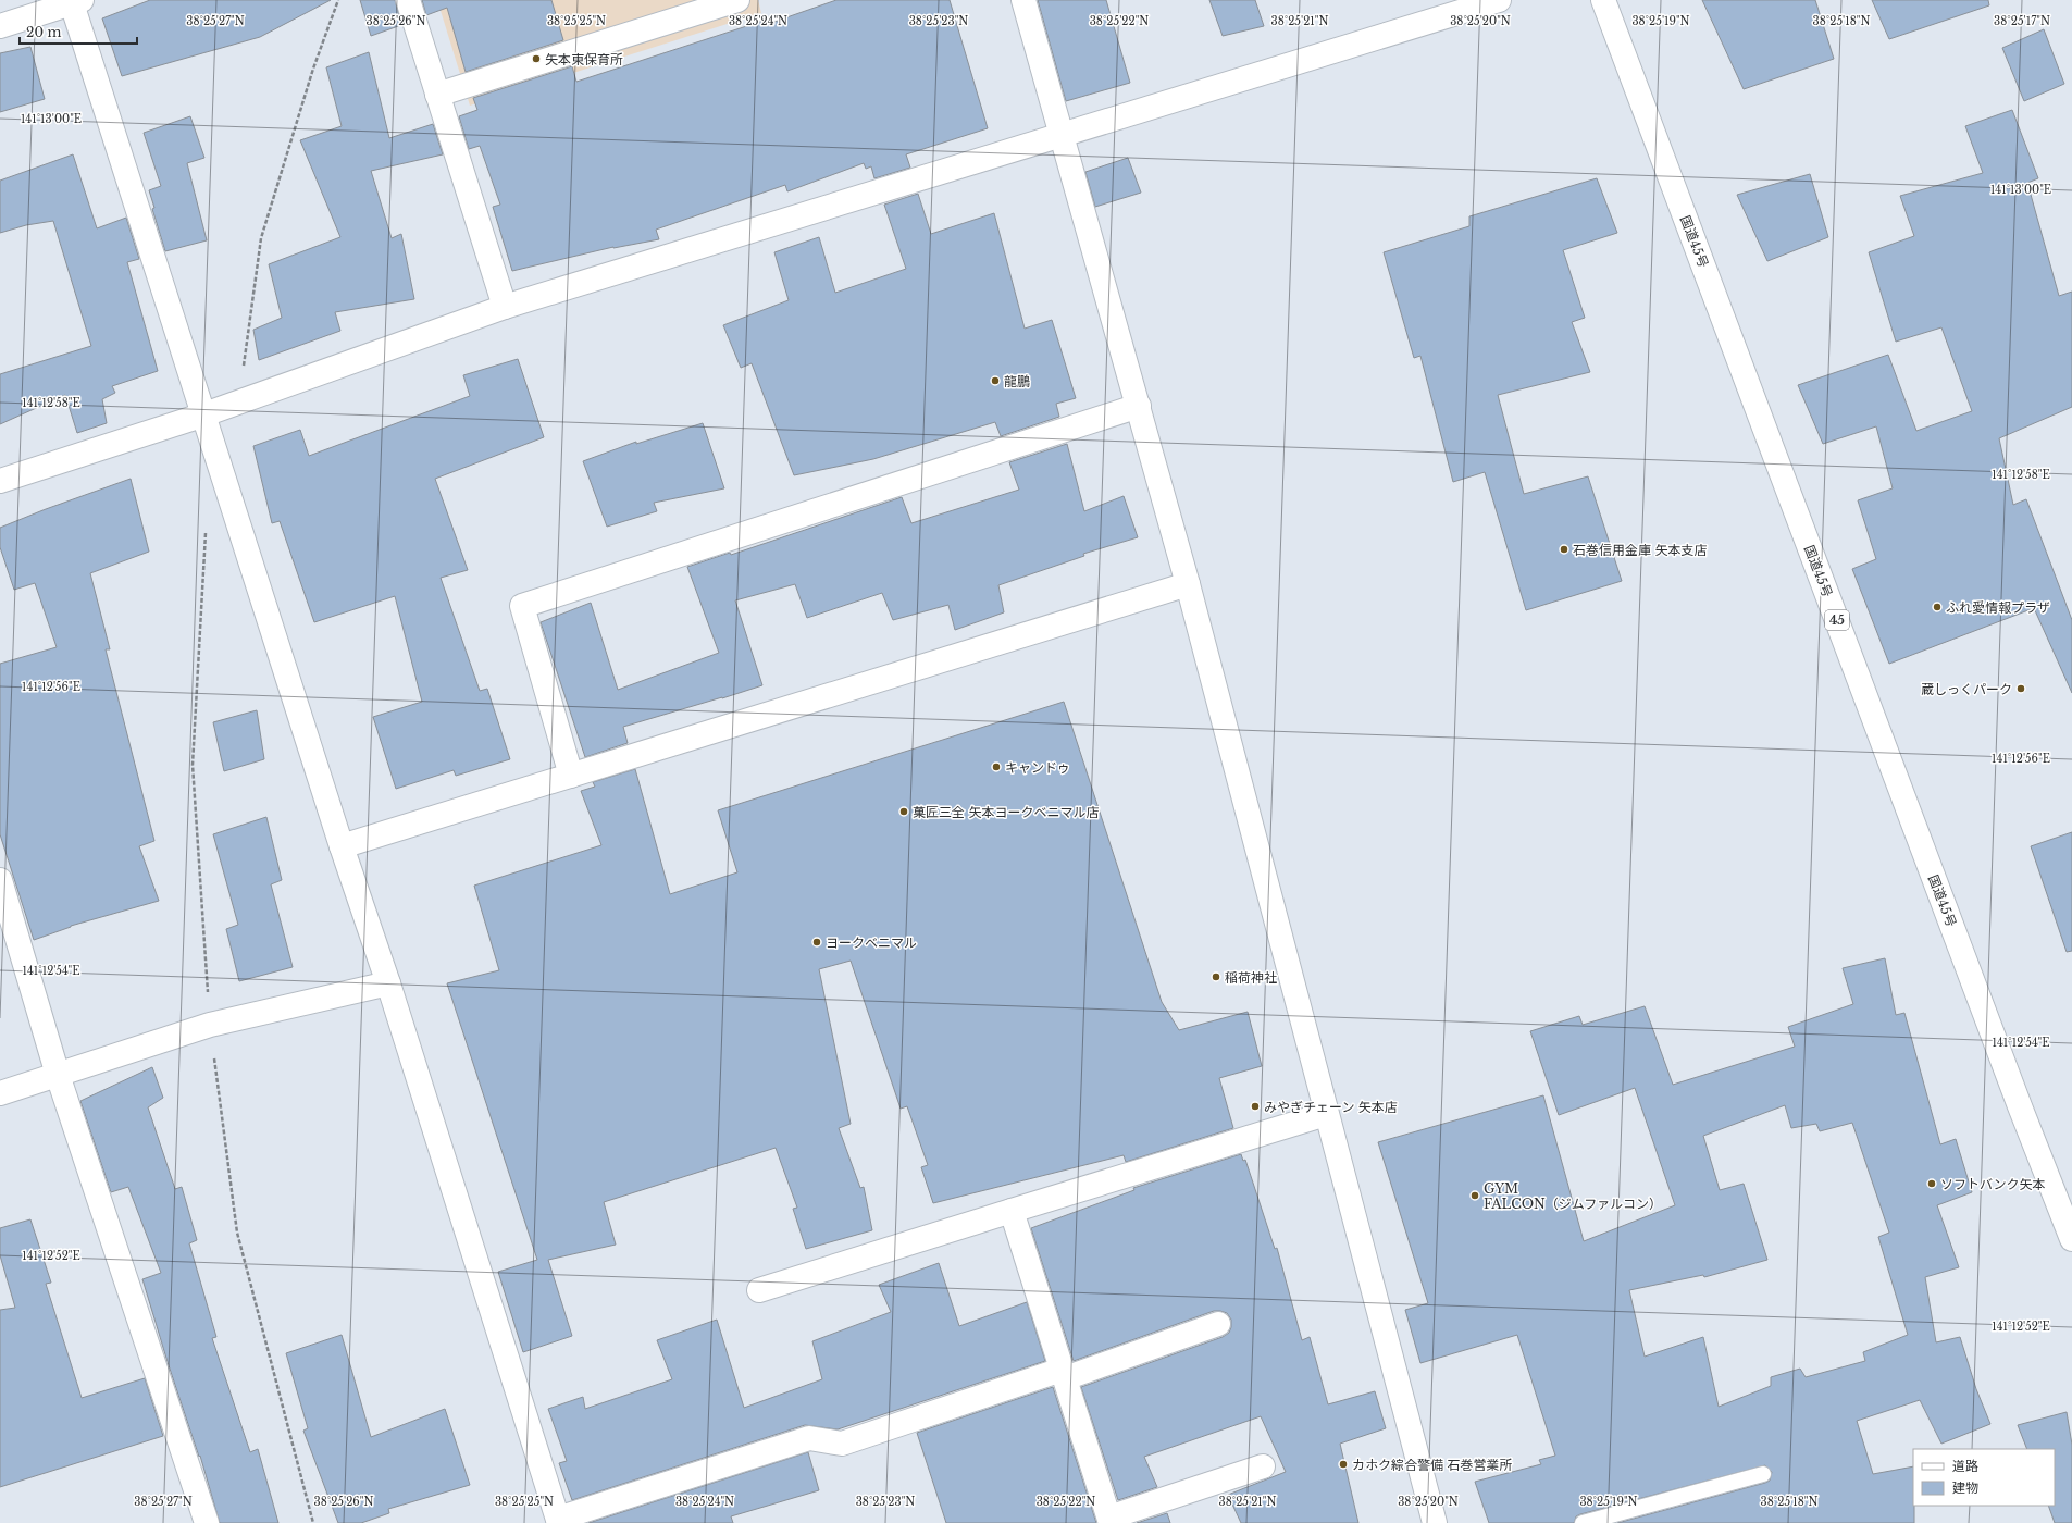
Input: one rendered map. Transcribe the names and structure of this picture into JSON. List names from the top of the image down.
{
  "streets": {
    "main road": ["国道45号", "45"]
  },
  "places": [
    "矢本東保育所",
    "龍鵬",
    "石巻信用金庫 矢本支店",
    "ふれ愛情報プラザ",
    "蔵しっくパーク",
    "キャンドゥ",
    "菓匠三全 矢本ヨークベニマル店",
    "ヨークベニマル",
    "稲荷神社",
    "みやぎチェーン 矢本店",
    "ソフトバンク矢本",
    "GYM FALCON（ジムファルコン）",
    "カホク綜合警備 石巻営業所"
  ],
  "legend": ["道路", "建物"],
  "scale_bar": "20 m",
  "coordinates": [
    "38°25'27\"N",
    "38°25'26\"N",
    "38°25'25\"N",
    "38°25'24\"N",
    "38°25'23\"N",
    "38°25'22\"N",
    "38°25'21\"N",
    "38°25'20\"N",
    "38°25'19\"N",
    "38°25'18\"N",
    "38°25'17\"N",
    "141°13'00\"E",
    "141°12'58\"E",
    "141°12'56\"E",
    "141°12'54\"E",
    "141°12'52\"E"
  ]
}
